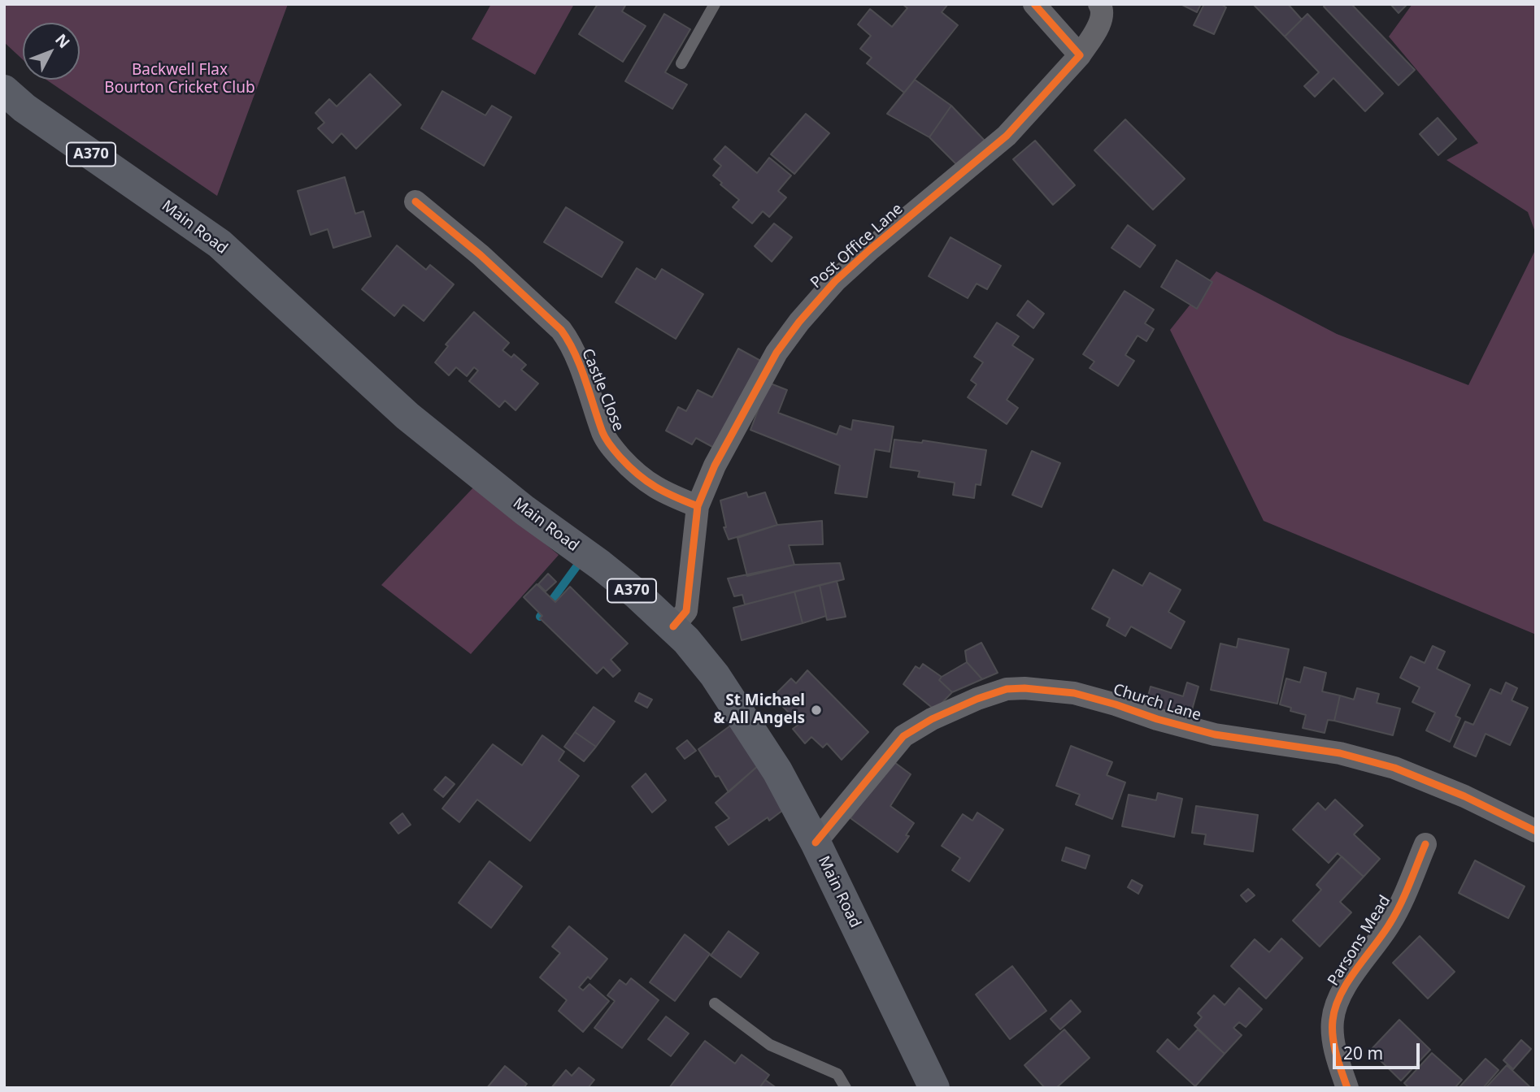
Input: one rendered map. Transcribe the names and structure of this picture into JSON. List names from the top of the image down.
{
  "streets": {
    "main road": ["A370", "Main Road"],
    "street": [
      "Post Office Lane",
      "Castle Close",
      "Church Lane",
      "Parsons Mead"
    ]
  },
  "crossings": [
    ["Main Road", "Post Office Lane"],
    ["Main Road", "Church Lane"],
    ["Post Office Lane", "Castle Close"]
  ],
  "parks": ["Backwell Flax Bourton Cricket Club"],
  "places": ["St Michael & All Angels"],
  "scale_bar": "20 m",
  "north": "top right"
}
